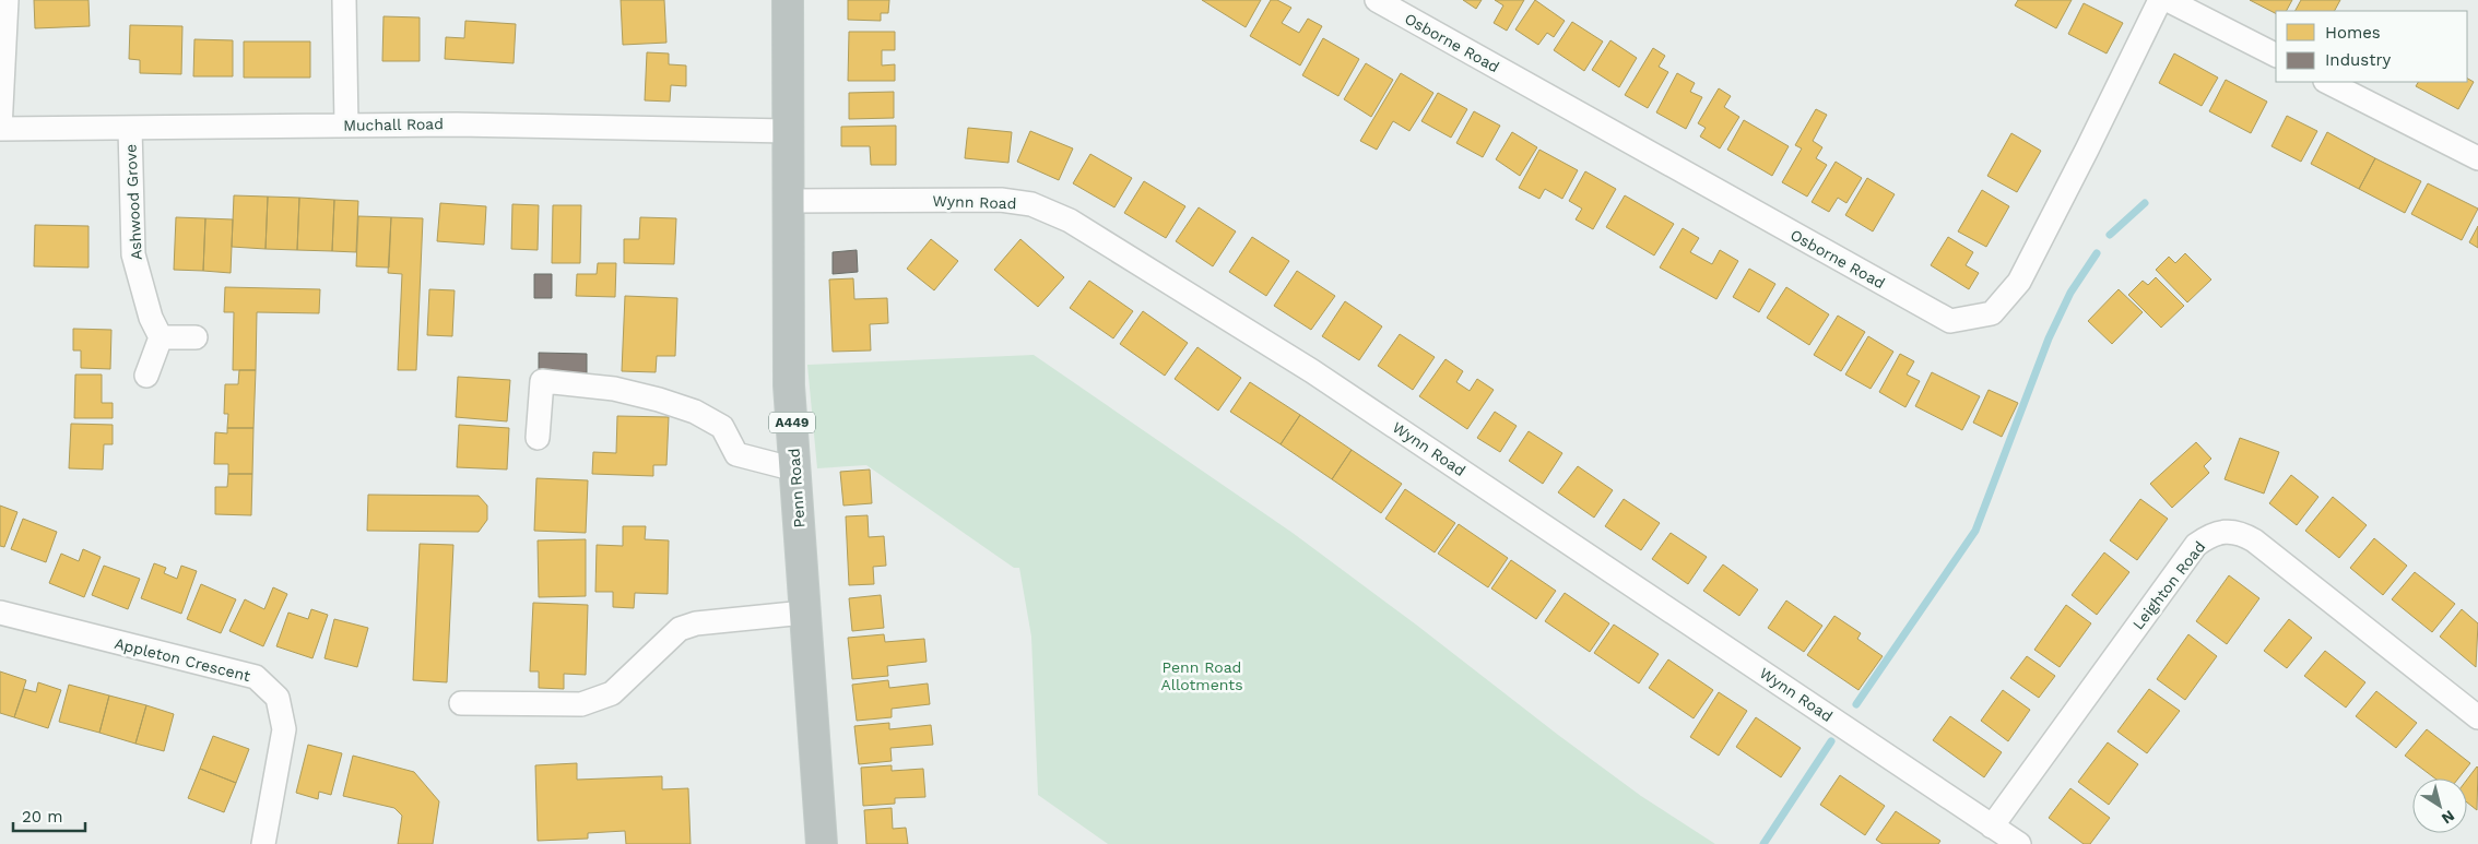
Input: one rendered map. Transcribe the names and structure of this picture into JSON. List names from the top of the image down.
{
  "streets": {
    "highway": ["A449", "Penn Road"],
    "street": [
      "Osborne Road",
      "Muchall Road",
      "Ashwood Grove",
      "Wynn Road",
      "Leighton Road",
      "Appleton Crescent"
    ]
  },
  "crossings": [
    ["Muchall Road", "Ashwood Grove"],
    ["Muchall Road", "Penn Road"],
    ["Wynn Road", "Penn Road"],
    ["Wynn Road", "Leighton Road"]
  ],
  "parks": ["Penn Road Allotments"],
  "legend": ["Homes", "Industry"],
  "scale_bar": "20 m",
  "north": "bottom right"
}
